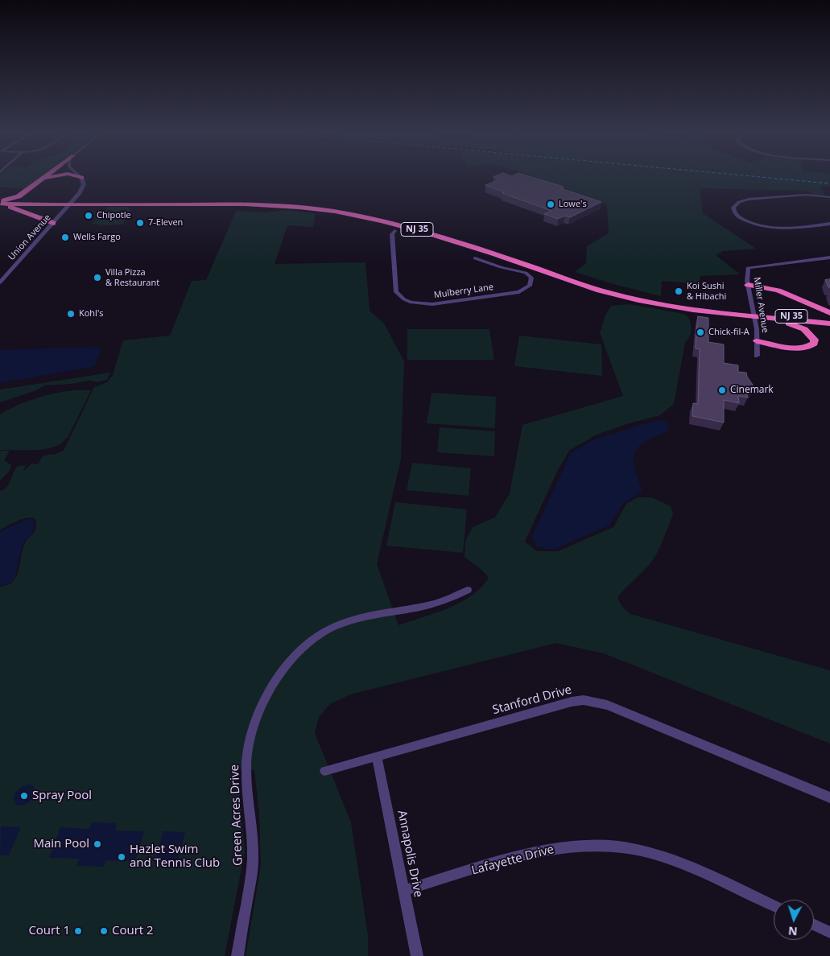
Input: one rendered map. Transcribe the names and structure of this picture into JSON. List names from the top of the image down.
{
  "streets": {
    "highway": ["NJ 35"],
    "street": [
      "Union Avenue",
      "Mulberry Lane",
      "Miller Avenue",
      "Stanford Drive",
      "Green Acres Drive",
      "Annapolis Drive",
      "Lafayette Drive"
    ]
  },
  "crossings": [
    ["NJ 35", "Union Avenue"],
    ["NJ 35", "Miller Avenue"],
    ["Stanford Drive", "Annapolis Drive"],
    ["Annapolis Drive", "Lafayette Drive"]
  ],
  "places": [
    "Lowe's",
    "Chipotle",
    "7-Eleven",
    "Wells Fargo",
    "Villa Pizza & Restaurant",
    "Koi Sushi & Hibachi",
    "Kohl's",
    "Chick-fil-A",
    "Cinemark",
    "Spray Pool",
    "Main Pool",
    "Hazlet Swim and Tennis Club",
    "Court 1",
    "Court 2"
  ],
  "north": "bottom"
}
